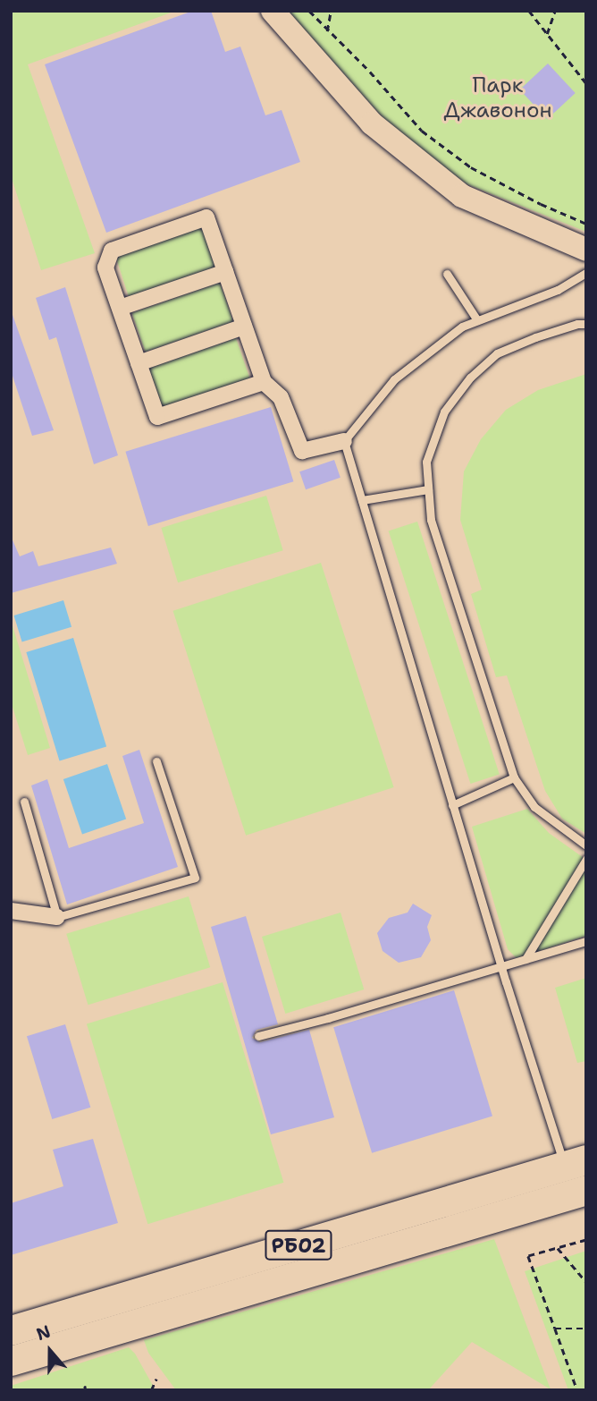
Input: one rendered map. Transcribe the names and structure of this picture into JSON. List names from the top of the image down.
{
  "streets": {
    "highway": ["РБ02"]
  },
  "parks": ["Парк Джавонон"],
  "north": "top"
}
